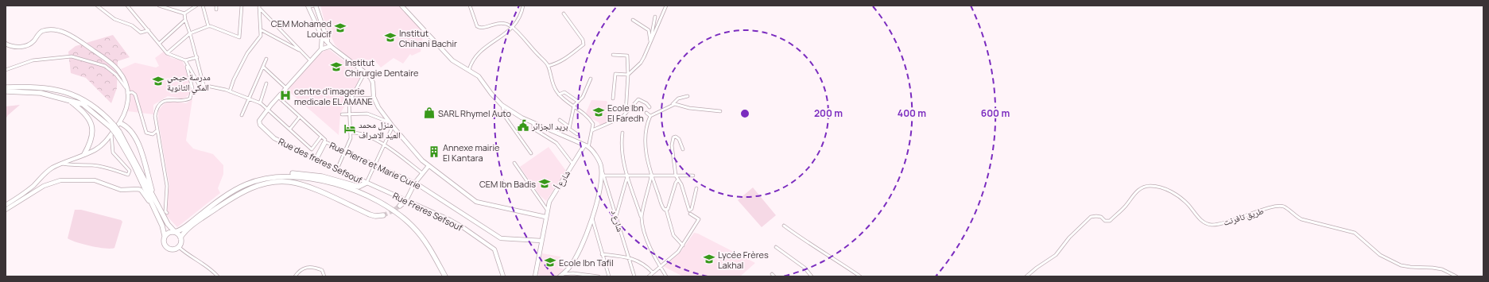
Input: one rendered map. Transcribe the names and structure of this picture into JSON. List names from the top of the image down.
{
  "streets": {
    "main road": [
      "Rue des freres Sefsouf",
      "Rue Pierre et Marie Curie",
      "شارع أ",
      "Rue Freres Sefsouf"
    ],
    "street": ["طريق تافرنت", "شارع د"]
  },
  "crossings": [
    ["Rue des freres Sefsouf", "Rue Freres Sefsouf"],
    ["Rue Pierre et Marie Curie", "شارع أ"]
  ],
  "places": {
    "school or university": [
      "CEM Mohamed Loucif",
      "Institut Chihani Bachir",
      "Institut Chirurgie Dentaire",
      "مدرسة حيحي المكي الثانوية",
      "Ecole Ibn El Faredh",
      "CEM Ibn Badis",
      "Lycée Frères Lakhal",
      "Ecole Ibn Tafil"
    ],
    "hospital": ["centre d'imagerie medicale EL AMANE"],
    "shop": ["SARL Rhymel Auto"],
    "public building": ["بريد الجزائر"],
    "hotel": ["منزل محمد العيد الاشراف"],
    "building": ["Annexe mairie El Kantara"]
  },
  "rings": ["200 m", "400 m", "600 m"]
}
